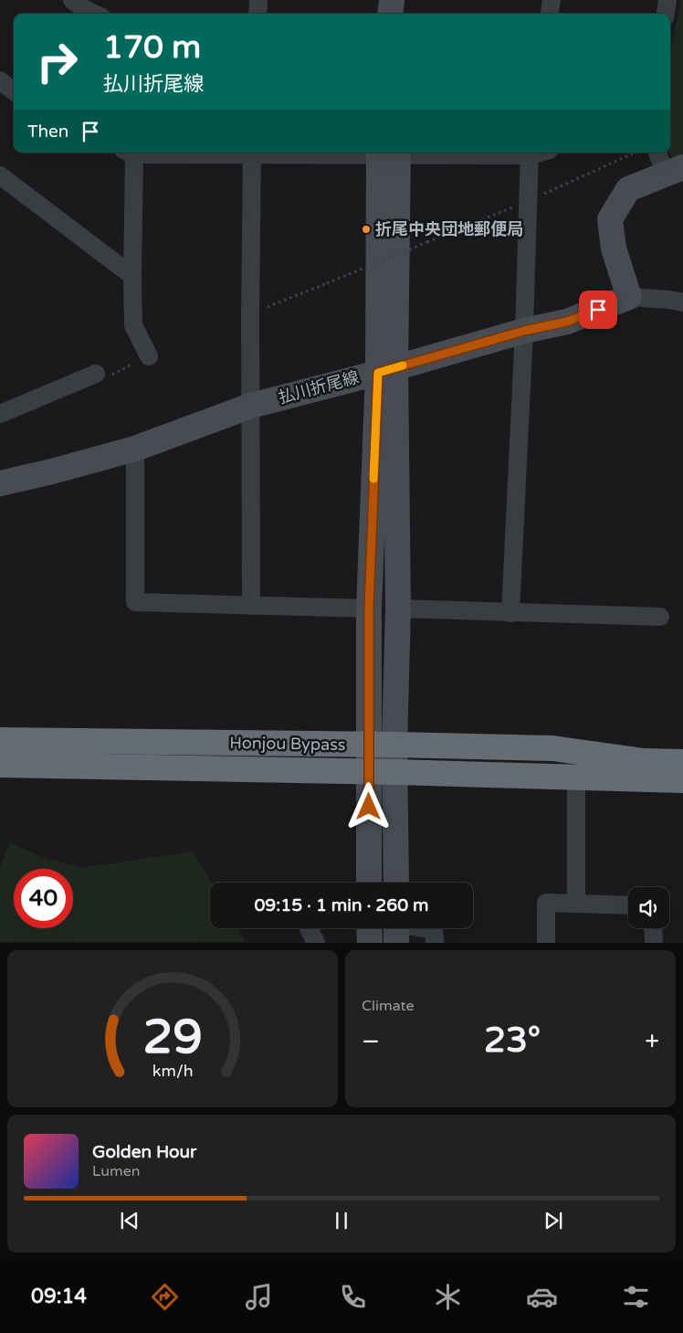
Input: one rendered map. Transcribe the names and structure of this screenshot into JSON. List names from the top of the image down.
{
  "streets": {
    "highway": ["Honjou Bypass"],
    "street": ["払川折尾線"]
  },
  "places": ["折尾中央団地郵便局"],
  "page": {
    "turn": ["170 m", "払川折尾線"],
    "then": "Then",
    "limit": "40",
    "trip": "09:15 · 1 min · 260 m",
    "tile": "Climate",
    "heat": ["−", "23°", "+"],
    "song": ["Golden Hour", "Lumen"],
    "tabs": "09:14",
    "gauge": ["29", "km/h"]
  }
}
